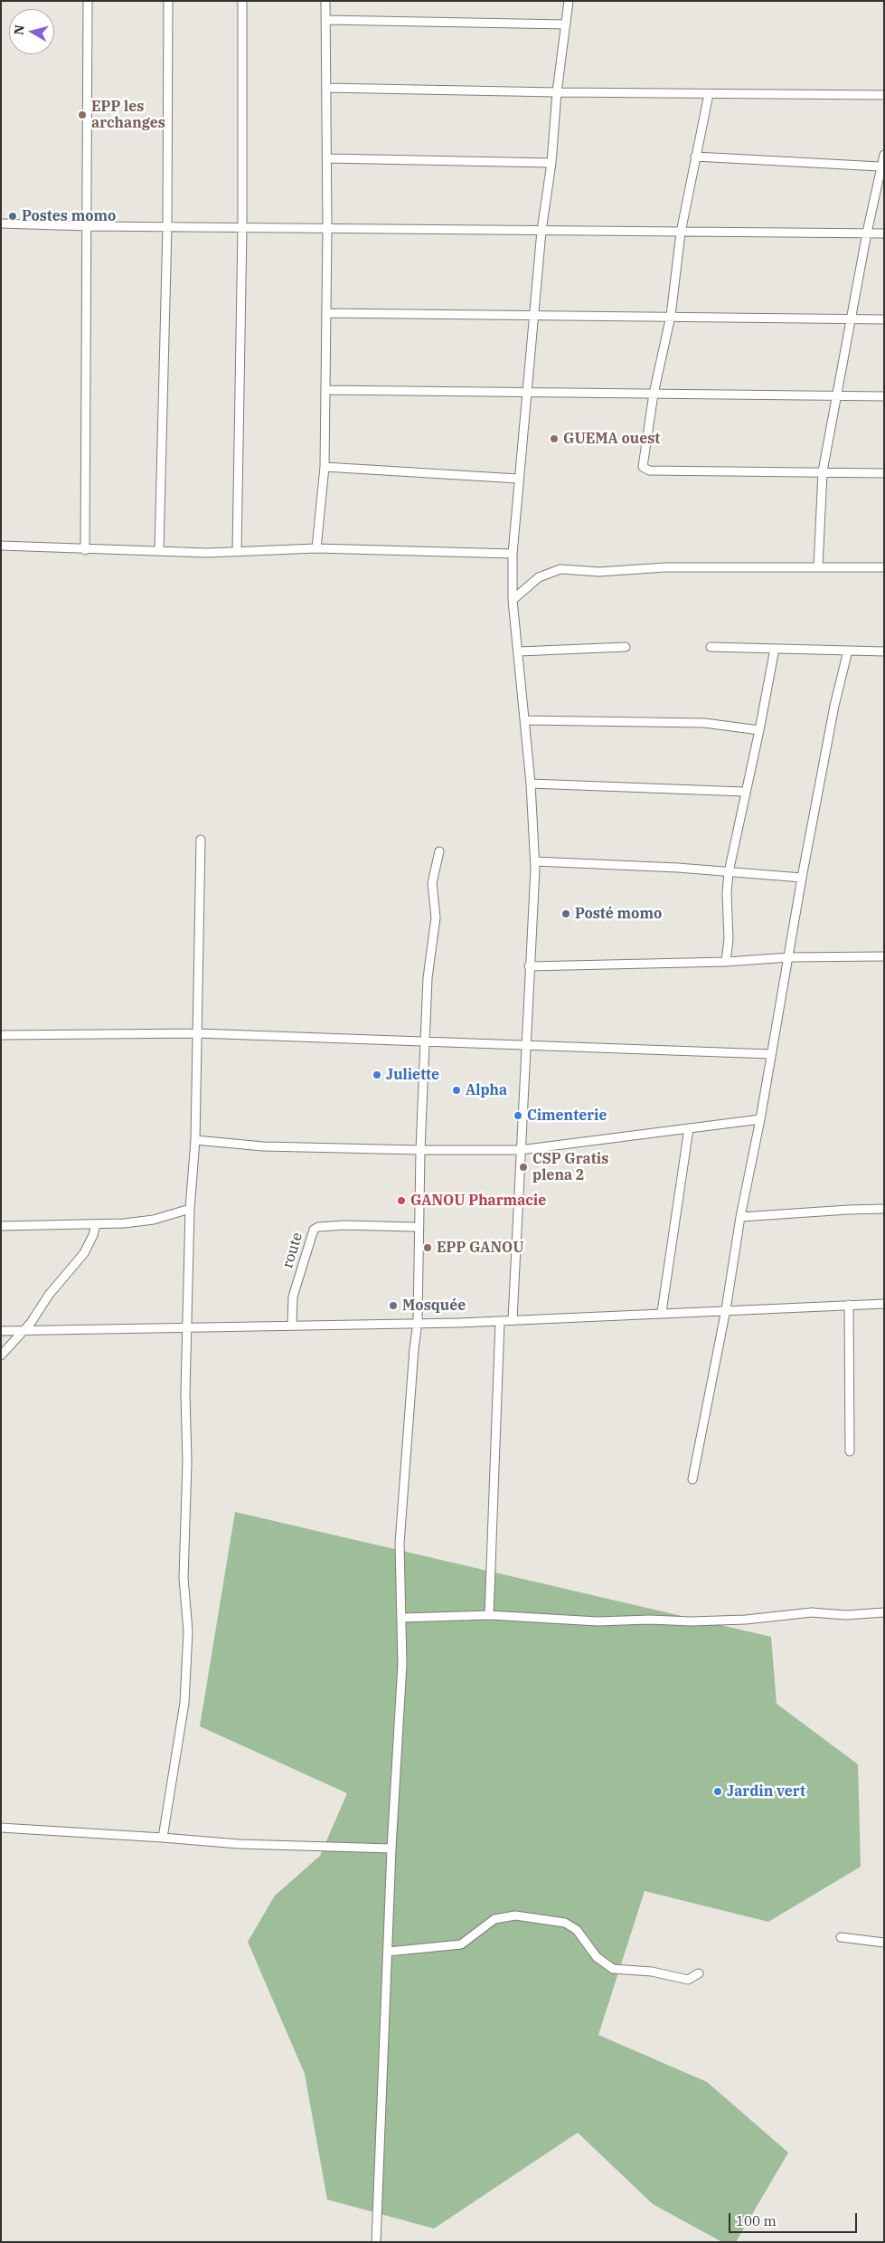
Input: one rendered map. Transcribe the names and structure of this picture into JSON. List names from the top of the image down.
{
  "streets": {
    "street": ["route"]
  },
  "places": [
    "EPP les archanges",
    "Postes momo",
    "GUEMA ouest",
    "Posté momo",
    "Juliette",
    "Alpha",
    "Cimenterie",
    "CSP Gratis plena 2",
    "GANOU Pharmacie",
    "EPP GANOU",
    "Mosquée",
    "Jardin vert"
  ],
  "scale_bar": "100 m",
  "north": "left"
}
